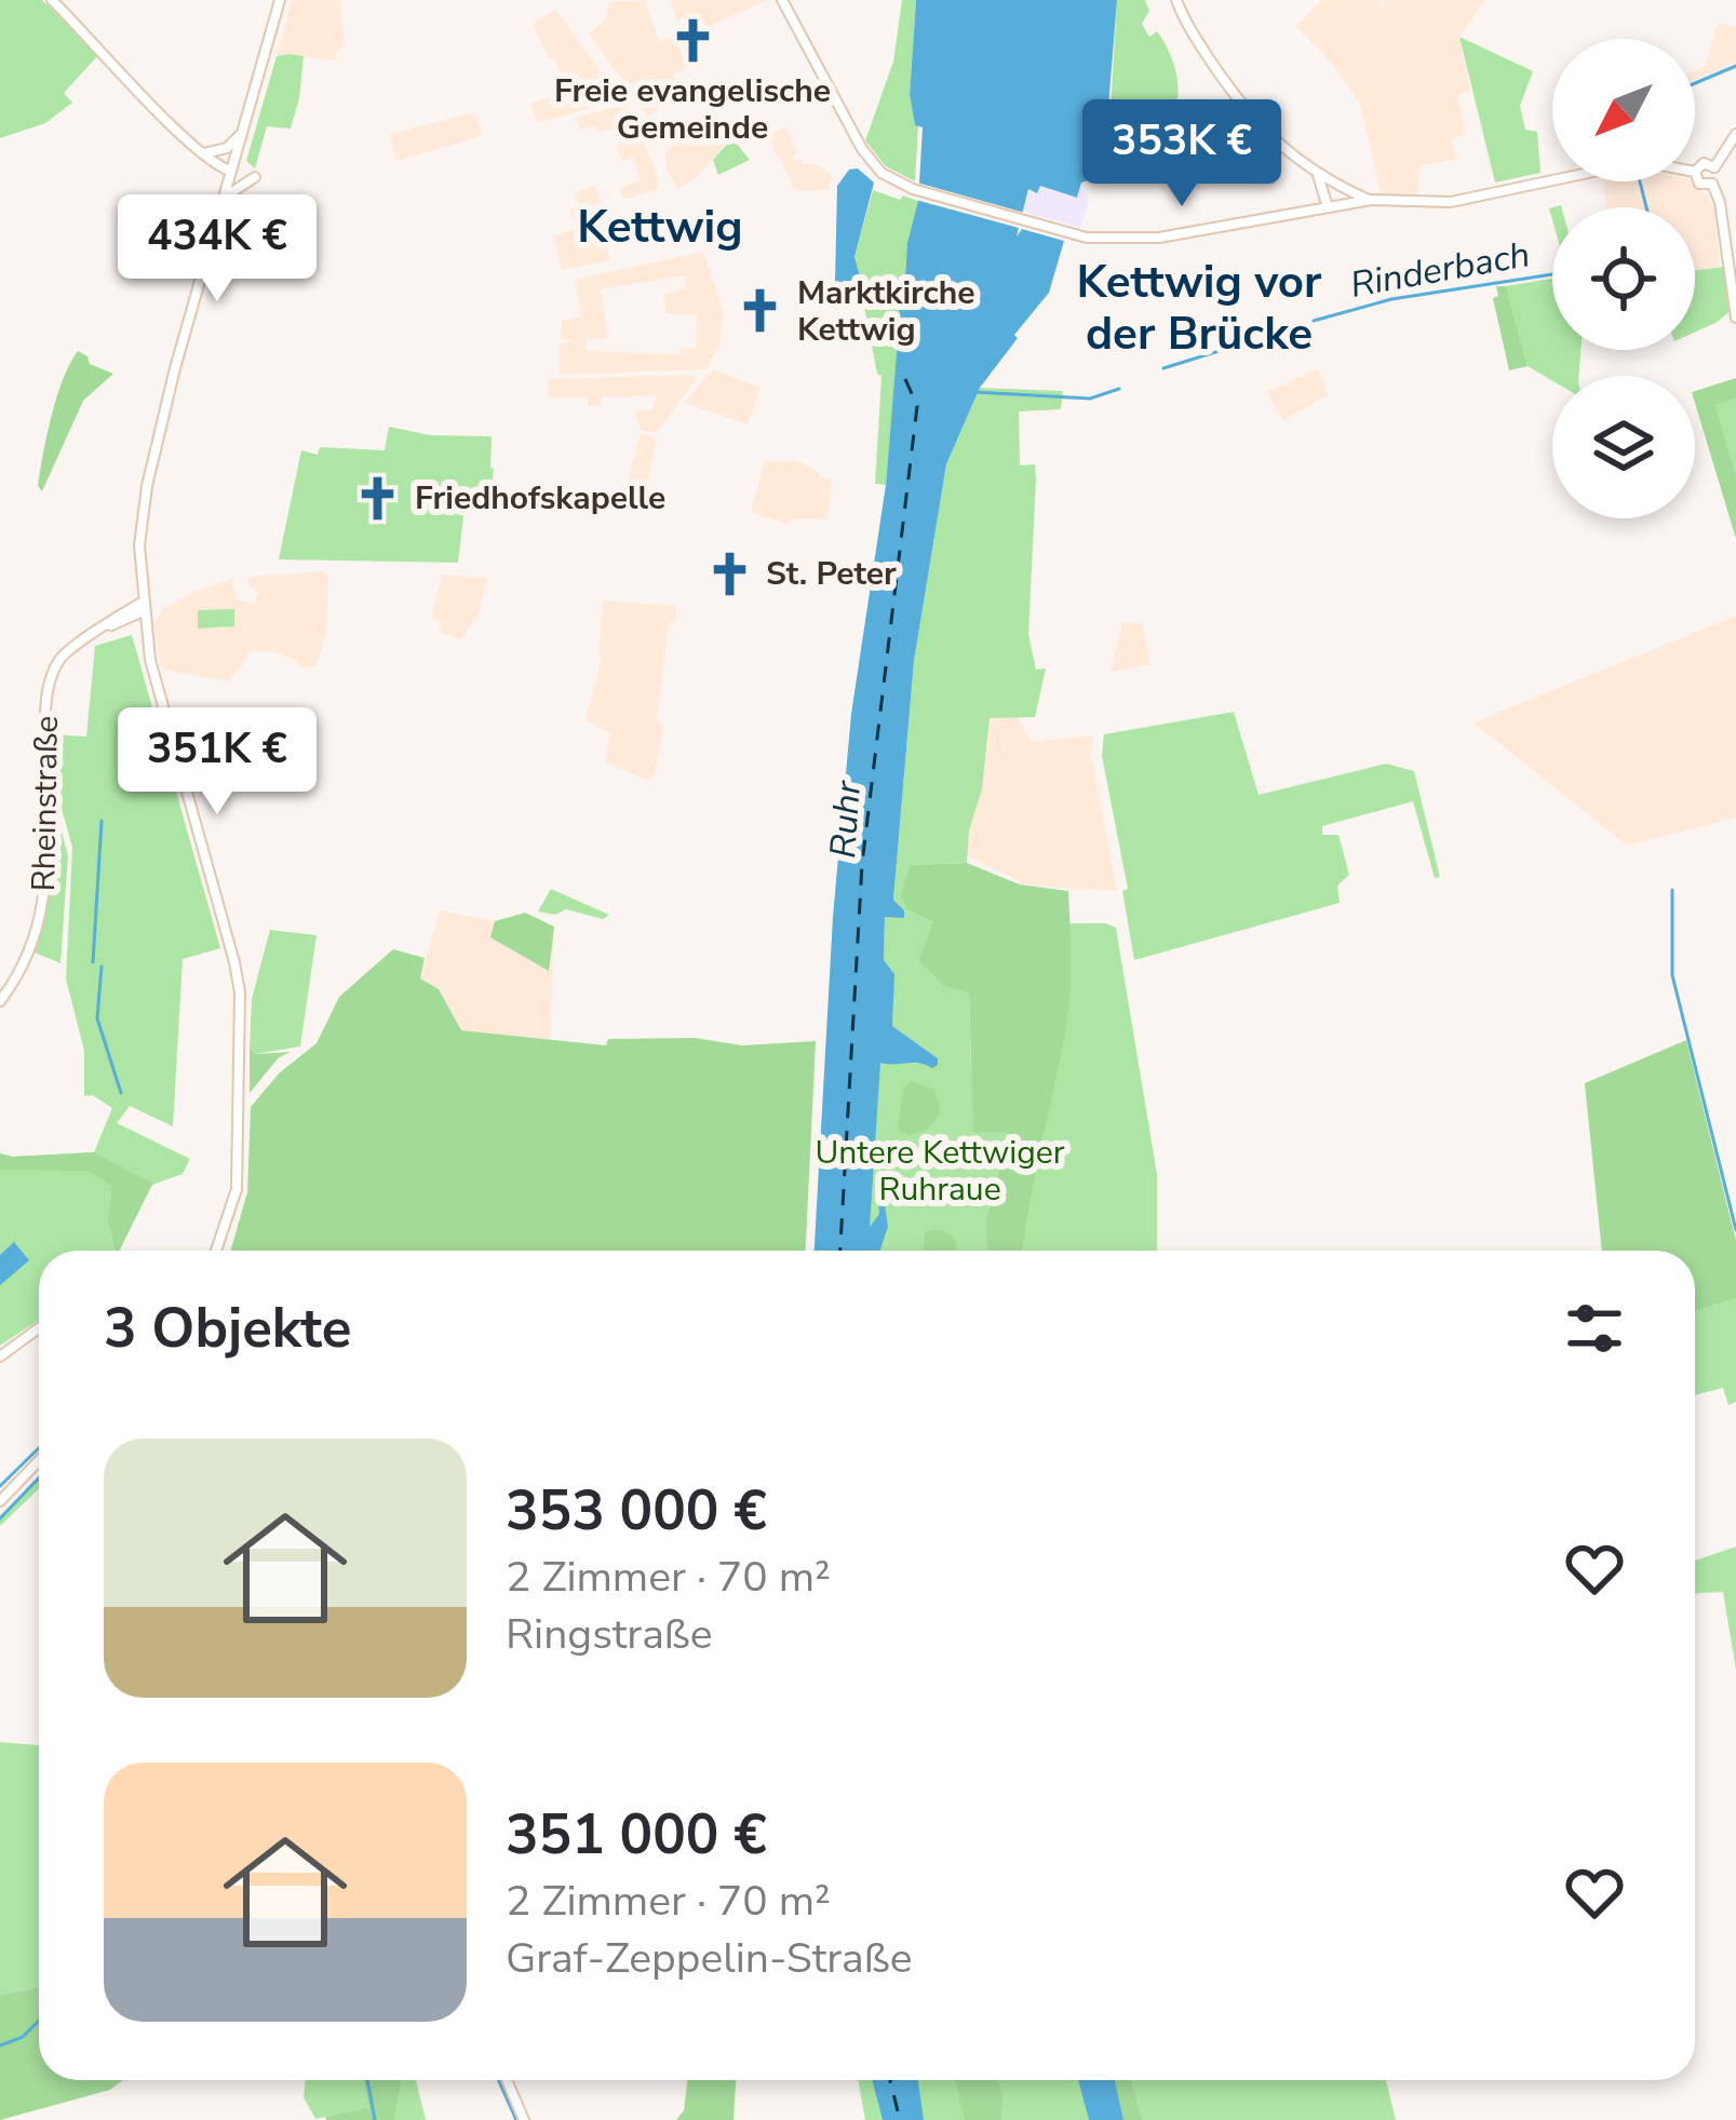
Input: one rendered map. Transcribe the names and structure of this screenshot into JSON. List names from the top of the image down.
{
  "streets": {
    "main road": ["Rheinstraße"]
  },
  "districts": ["Kettwig", "Kettwig vor der Brücke"],
  "water": ["Rinderbach", "Ruhr"],
  "parks": ["Untere Kettwiger Ruhraue"],
  "places": {
    "church": [
      "Freie evangelische Gemeinde",
      "Marktkirche Kettwig",
      "Friedhofskapelle",
      "St. Peter"
    ]
  },
  "north": "bottom left",
  "page": {
    "price": ["353K €", "434K €", "351K €"],
    "heading": "3 Objekte",
    "list": [
      {
        "name": "353 000 €",
        "note": "2 Zimmer · 70 m² · Ringstraße"
      },
      {
        "name": "351 000 €",
        "note": "2 Zimmer · 70 m² · Graf-Zeppelin-Straße"
      }
    ]
  }
}
